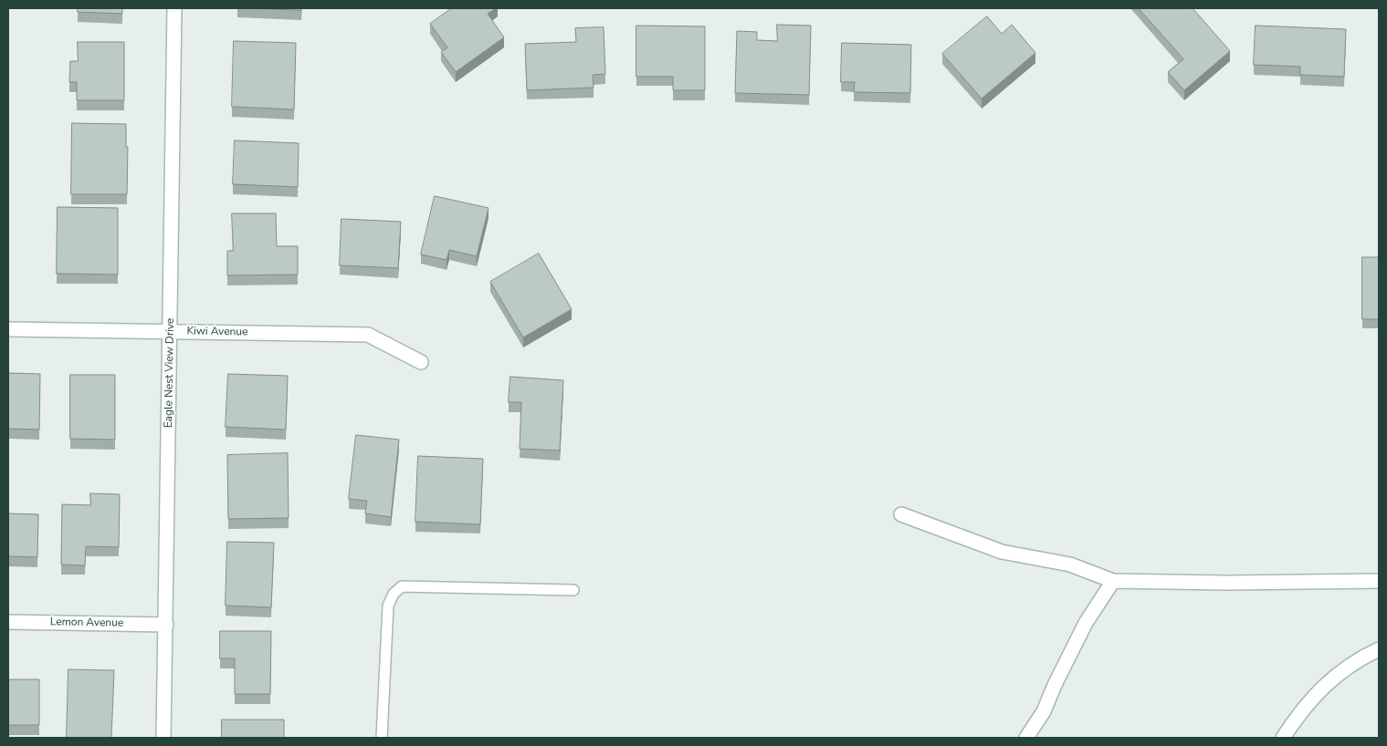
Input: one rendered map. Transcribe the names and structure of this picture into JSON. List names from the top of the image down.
{
  "streets": {
    "street": ["Kiwi Avenue", "Eagle Nest View Drive", "Lemon Avenue"]
  },
  "crossings": [
    ["Kiwi Avenue", "Eagle Nest View Drive"],
    ["Eagle Nest View Drive", "Lemon Avenue"]
  ]
}
